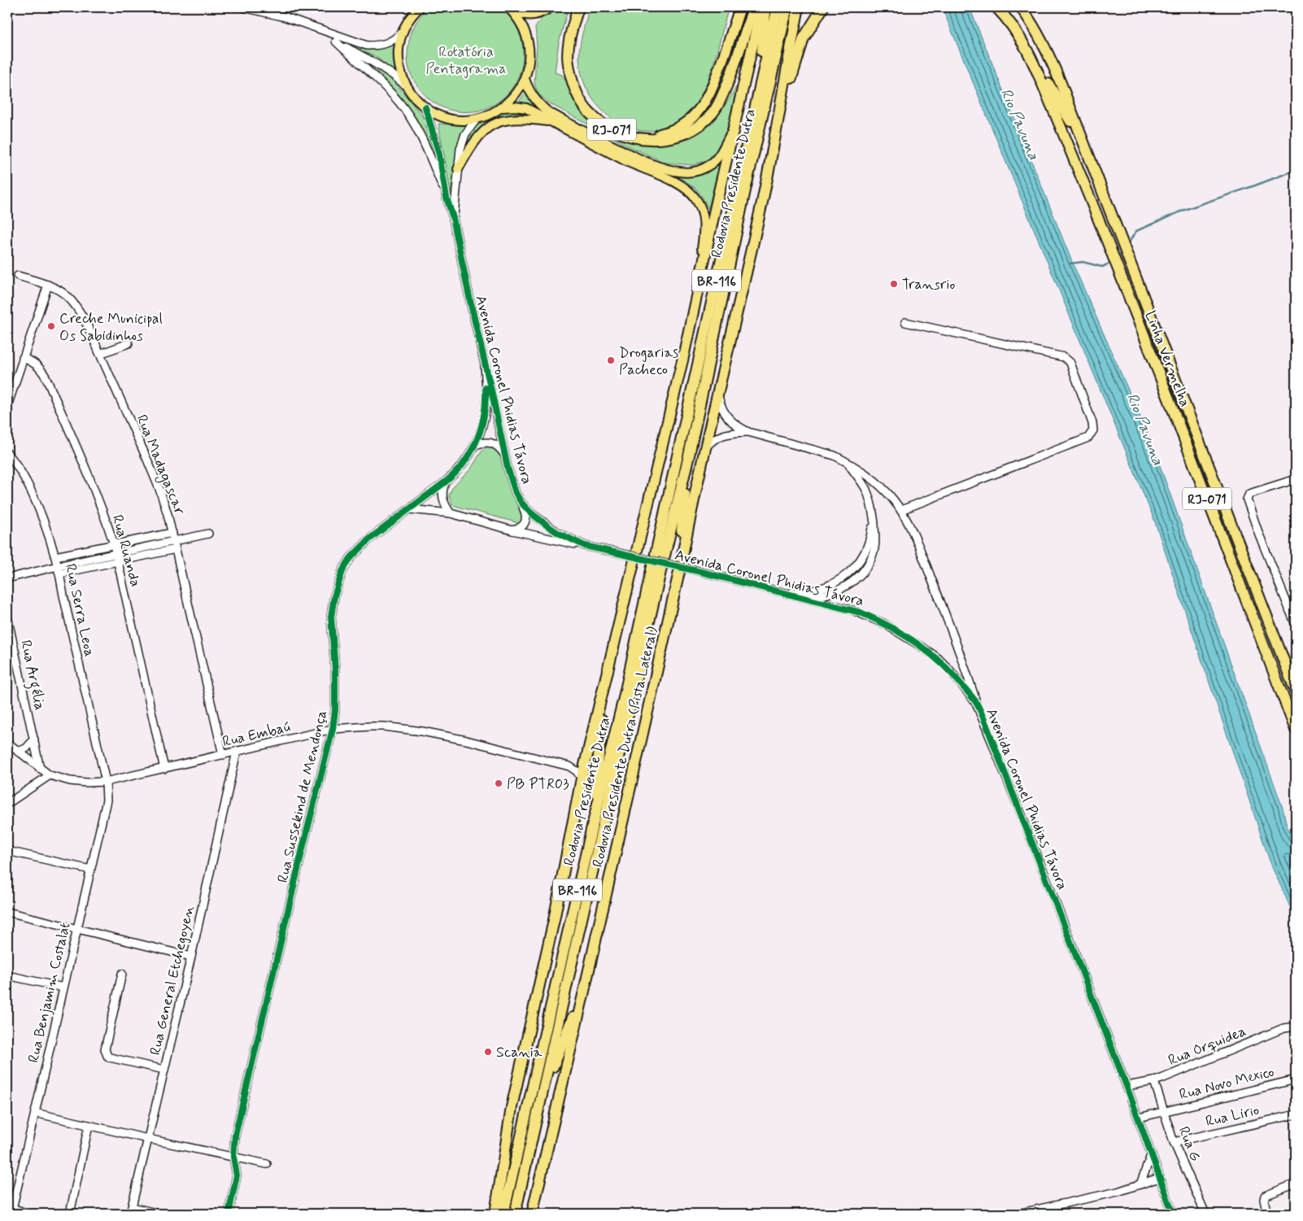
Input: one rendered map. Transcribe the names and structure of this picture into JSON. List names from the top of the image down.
{
  "streets": {
    "highway": [
      "RJ-071",
      "Rodovia Presidente Dutra",
      "BR-116",
      "Linha Vermelha",
      "Rodovia Presidente Dutra (Pista Lateral)"
    ],
    "street": [
      "Avenida Coronel Phidias Távora",
      "Rua Madagascar",
      "Rua Ruanda",
      "Rua Serra Leoa",
      "Rua Argélia",
      "Rua Embaú",
      "Rua Sussekind de Mendonça",
      "Rua General Etchegoyen",
      "Rua Benjamim Costalat",
      "Rua Orquidea",
      "Rua Novo Mexico",
      "Rua Lirio",
      "Rua G"
    ]
  },
  "crossings": [
    ["Rodovia Presidente Dutra", "BR-116"],
    ["BR-116", "Avenida Coronel Phidias Távora"],
    ["Avenida Coronel Phidias Távora", "Rua Sussekind de Mendonça"],
    ["Avenida Coronel Phidias Távora", "Rua Orquidea"],
    ["Rua Madagascar", "Rua Embaú"],
    ["Rua Ruanda", "Rua Embaú"],
    ["Rua Serra Leoa", "Rua Embaú"],
    ["Rua Serra Leoa", "Rua Benjamim Costalat"],
    ["Rua Argélia", "Rua Embaú"],
    ["Rua Embaú", "Rua Sussekind de Mendonça"],
    ["Rua Embaú", "Rua General Etchegoyen"],
    ["Rua Embaú", "Rua Benjamim Costalat"],
    ["Rua Orquidea", "Rua G"],
    ["Rua Novo Mexico", "Rua G"],
    ["Rua Lirio", "Rua G"]
  ],
  "water": ["Rio Pavuna"],
  "parks": ["Rotatória Pentagrama"],
  "places": [
    "Transrio",
    "Creche Municipal Os Sabidinhos",
    "Drogarias Pacheco",
    "PB PTR03",
    "Scania"
  ]
}
